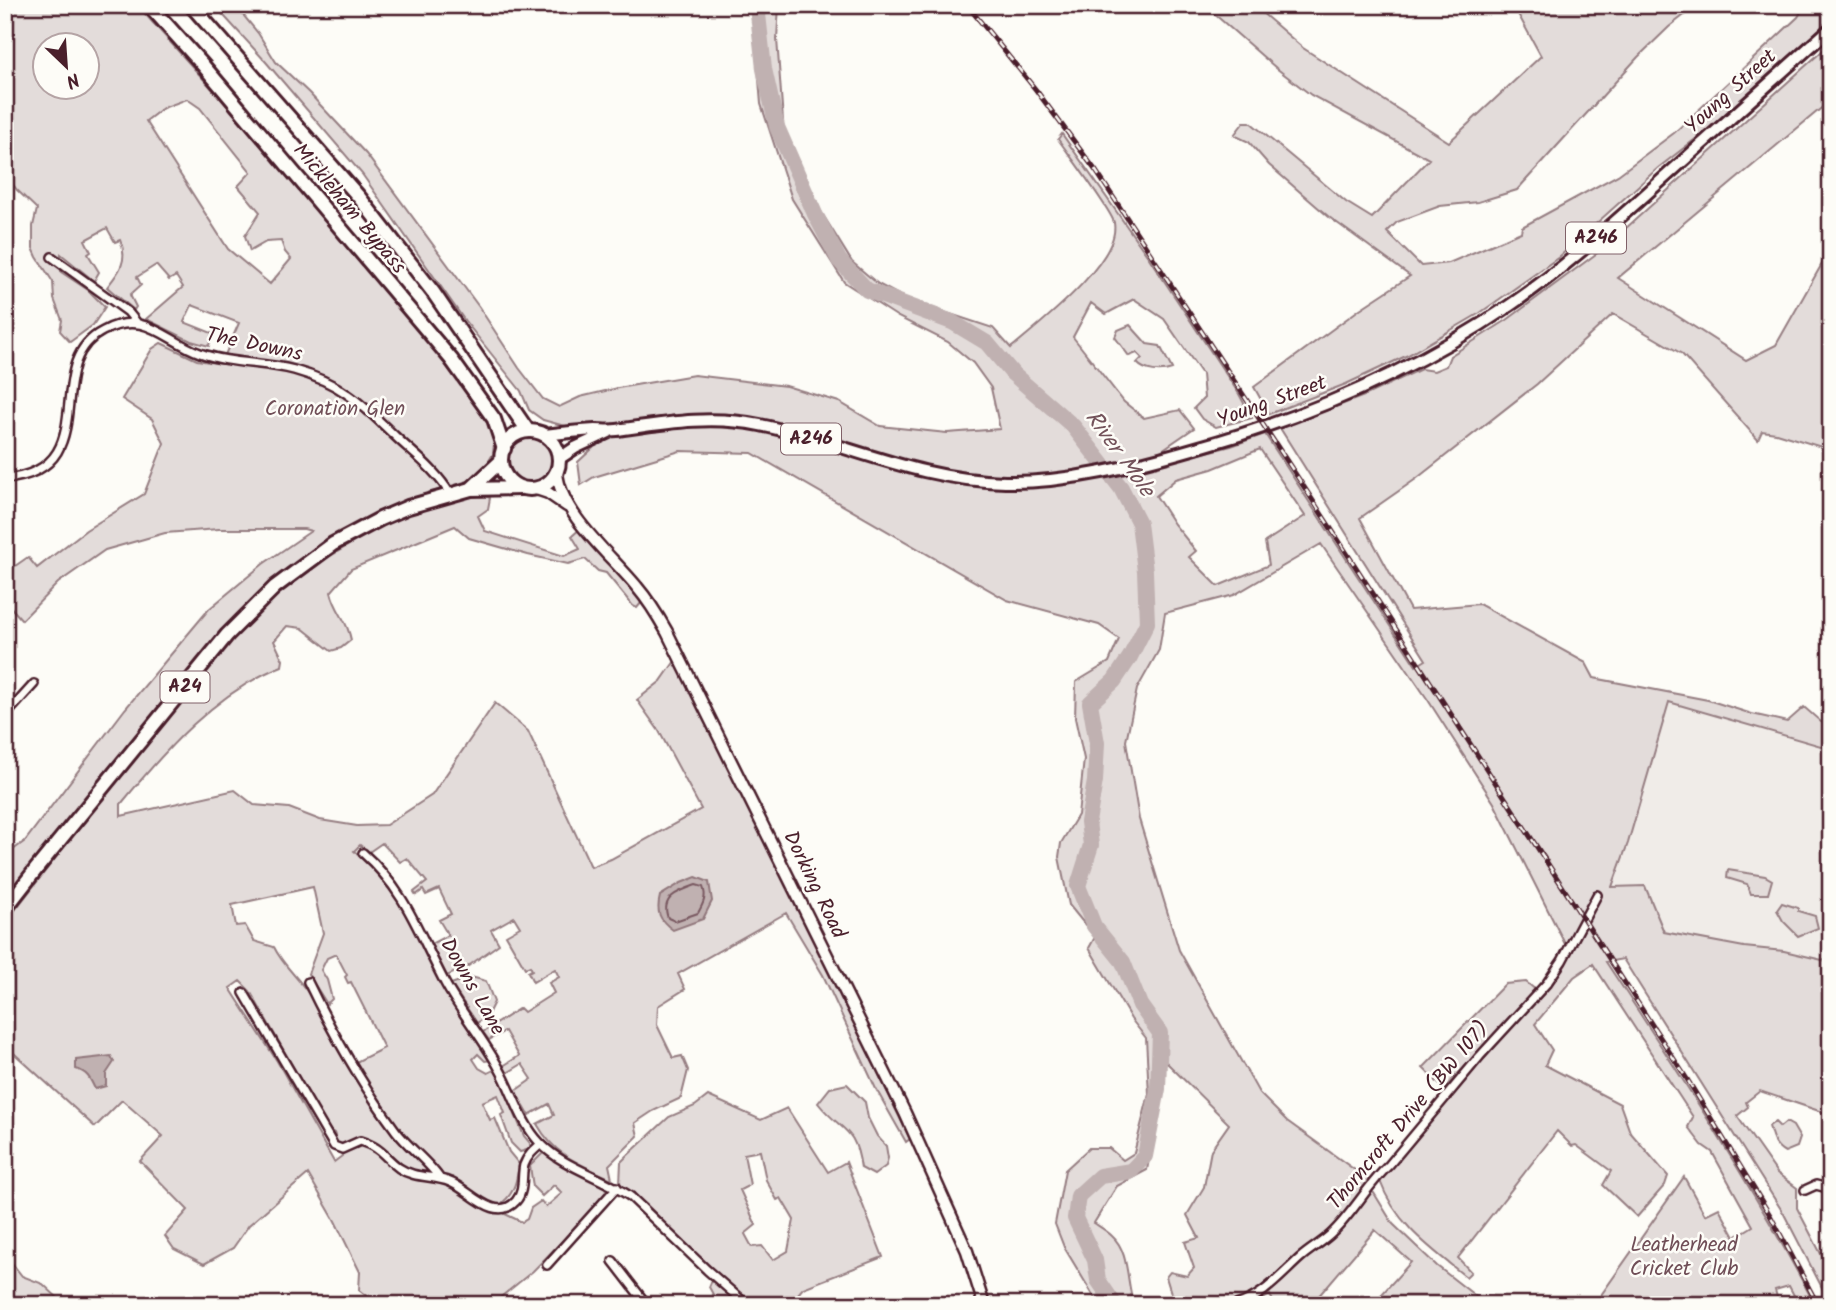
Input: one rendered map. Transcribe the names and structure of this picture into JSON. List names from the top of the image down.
{
  "streets": {
    "highway": ["Mickleham Bypass", "A24"],
    "main road": ["Young Street", "A246", "Dorking Road"],
    "street": ["The Downs", "Downs Lane", "Thorncroft Drive (BW 107)"]
  },
  "crossings": [
    ["Young Street", "Mickleham Bypass"],
    ["Young Street", "A24"],
    ["Young Street", "Dorking Road"],
    ["Mickleham Bypass", "A24"],
    ["Mickleham Bypass", "Dorking Road"],
    ["The Downs", "A24"],
    ["A24", "Dorking Road"]
  ],
  "water": ["River Mole"],
  "parks": ["Coronation Glen", "Leatherhead Cricket Club"],
  "north": "bottom right"
}
